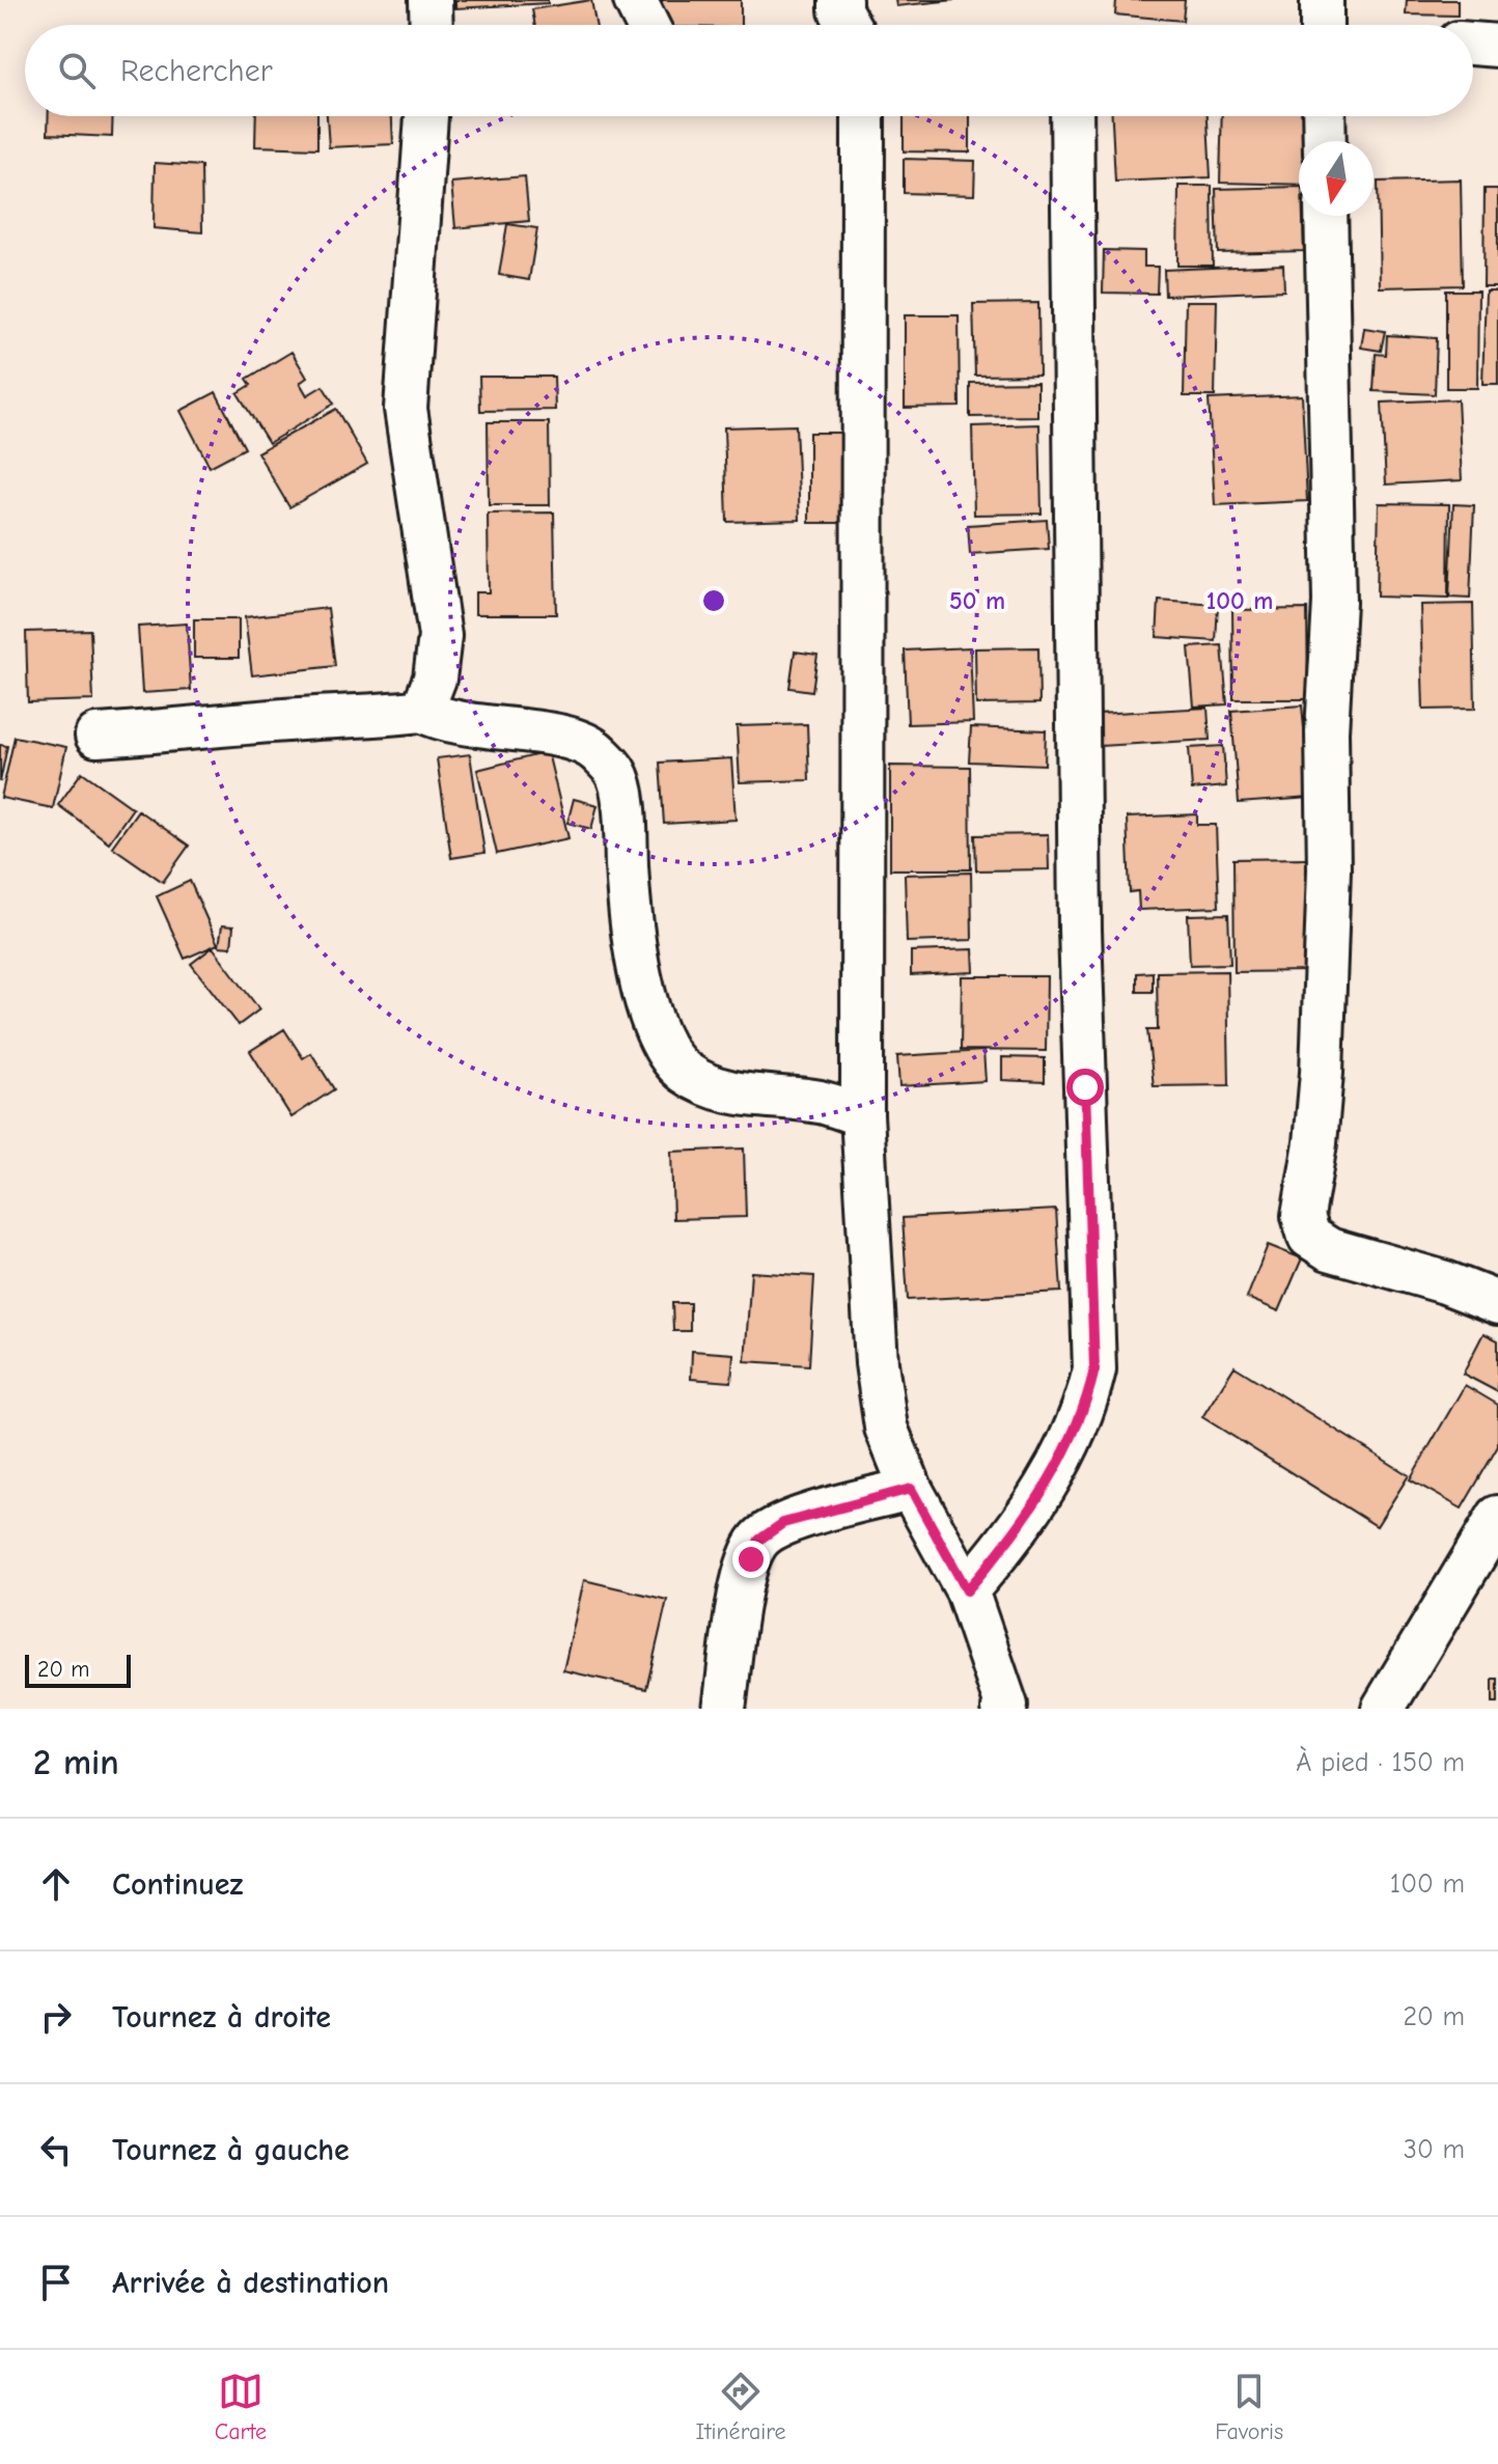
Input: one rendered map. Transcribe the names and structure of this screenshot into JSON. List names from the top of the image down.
{
  "scale_bar": "20 m",
  "north": "bottom",
  "page": {
    "search": "Rechercher",
    "scale": "20 m",
    "heading": ["2 min", "À pied · 150 m"],
    "list": [
      ["Continuez", "100 m"],
      ["Tournez à droite", "20 m"],
      ["Tournez à gauche", "30 m"],
      "Arrivée à destination"
    ],
    "nav": ["Carte", "Itinéraire", "Favoris"]
  },
  "rings": ["50 m", "100 m"]
}
